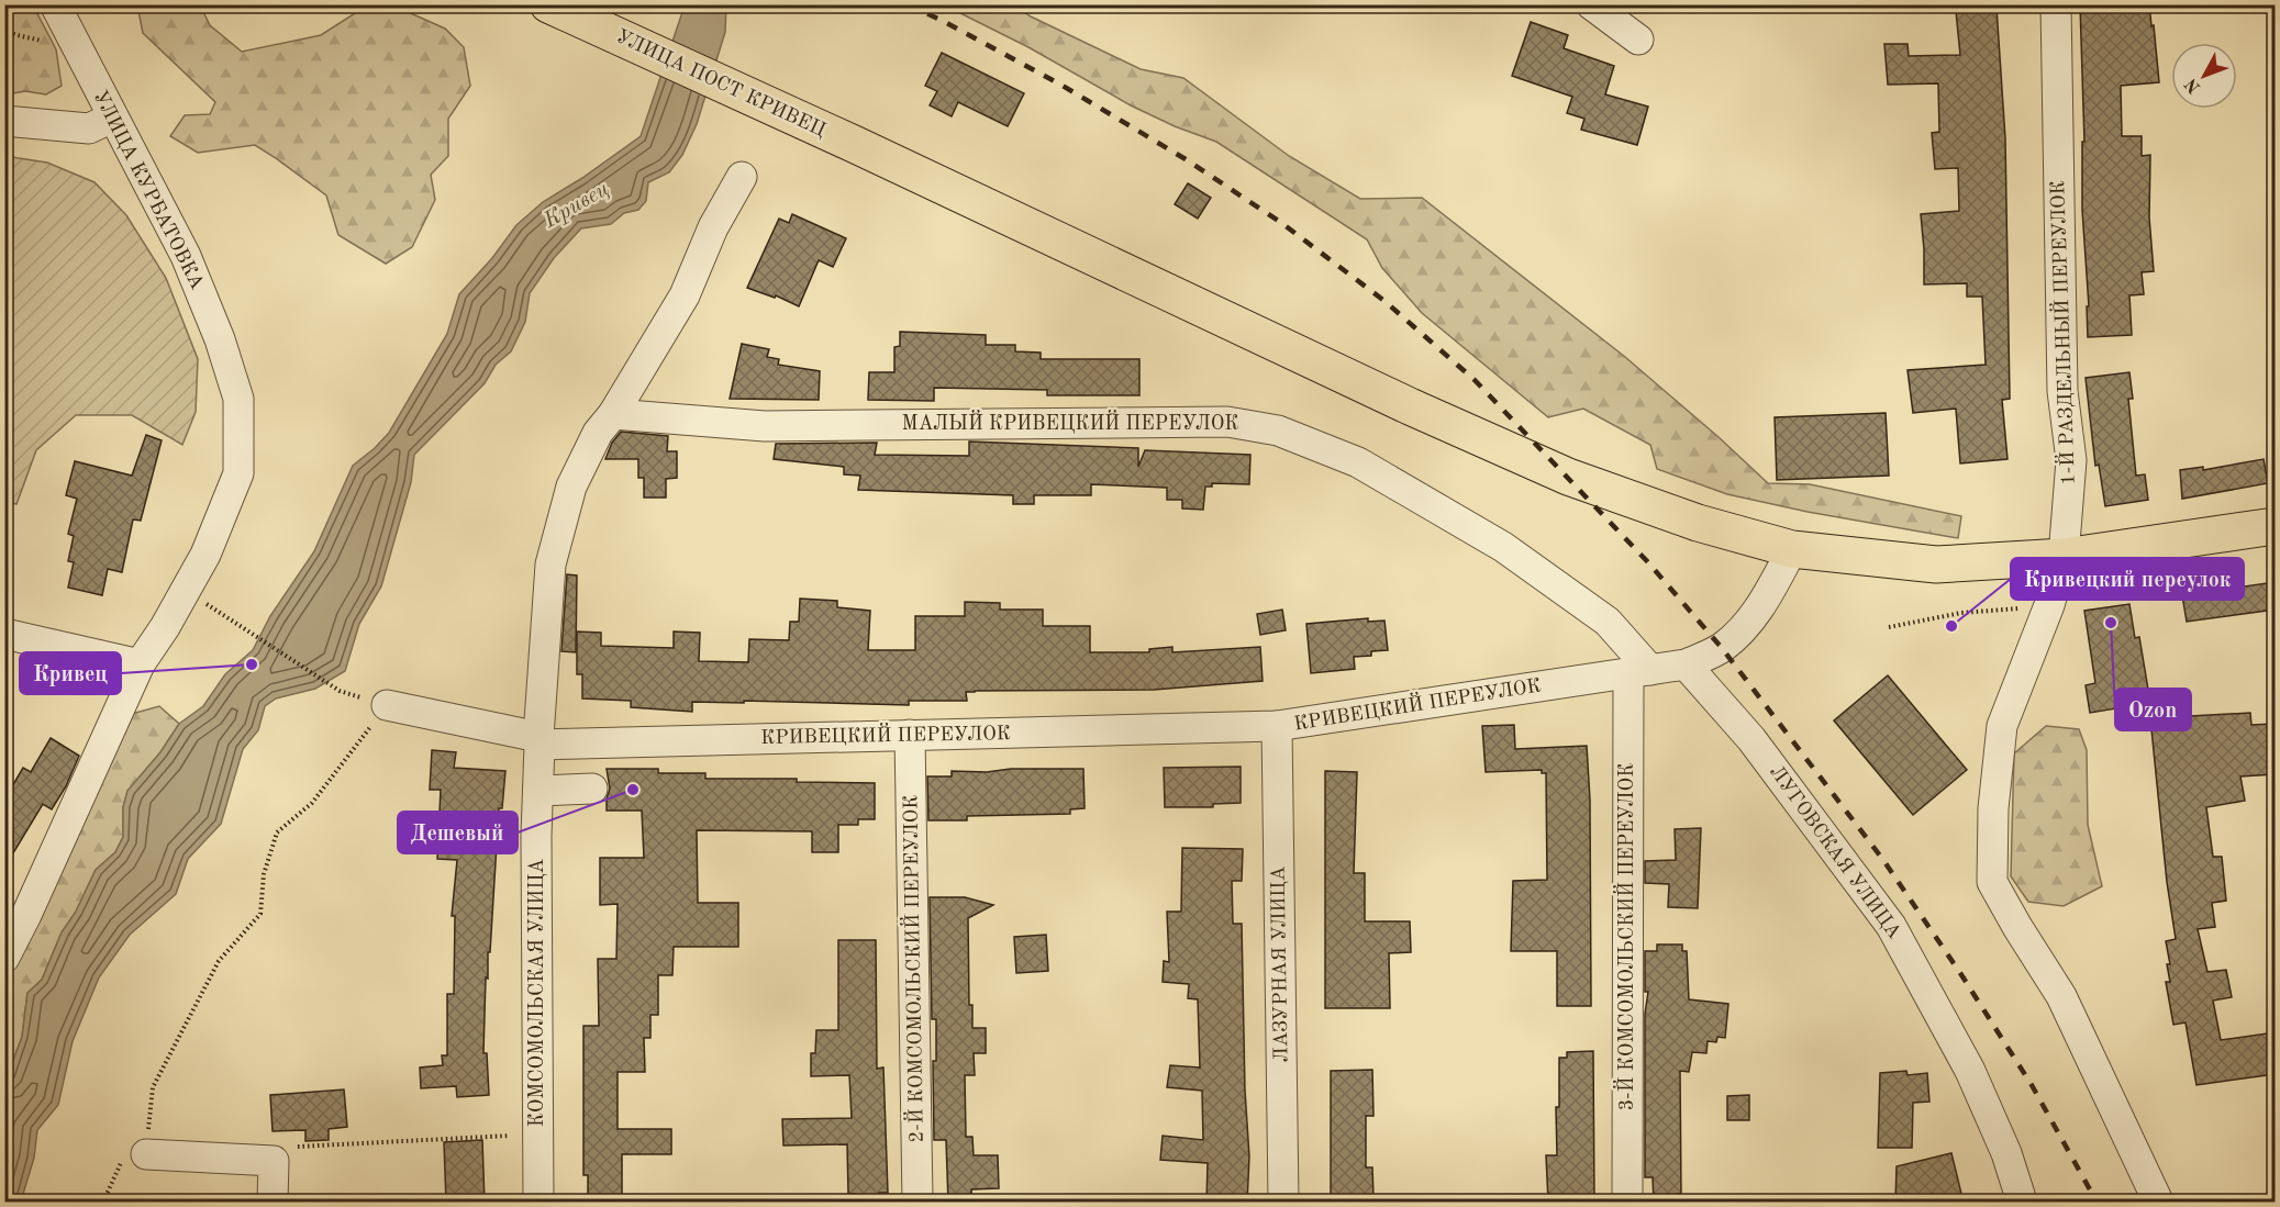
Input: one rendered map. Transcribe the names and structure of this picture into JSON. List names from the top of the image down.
{
  "streets": {
    "main road": ["УЛИЦА ПОСТ КРИВЕЦ"],
    "street": [
      "УЛИЦА КУРБАТОВКА",
      "1-Й РАЗДЕЛЬНЫЙ ПЕРЕУЛОК",
      "МАЛЫЙ КРИВЕЦКИЙ ПЕРЕУЛОК",
      "КРИВЕЦКИЙ ПЕРЕУЛОК",
      "ЛУГОВСКАЯ УЛИЦА",
      "3-Й КОМСОМОЛЬСКИЙ ПЕРЕУЛОК",
      "ЛАЗУРНАЯ УЛИЦА",
      "2-Й КОМСОМОЛЬСКИЙ ПЕРЕУЛОК",
      "КОМСОМОЛЬСКАЯ УЛИЦА"
    ]
  },
  "crossings": [
    ["УЛИЦА ПОСТ КРИВЕЦ", "КРИВЕЦКИЙ ПЕРЕУЛОК"],
    ["МАЛЫЙ КРИВЕЦКИЙ ПЕРЕУЛОК", "КРИВЕЦКИЙ ПЕРЕУЛОК"],
    ["МАЛЫЙ КРИВЕЦКИЙ ПЕРЕУЛОК", "3-Й КОМСОМОЛЬСКИЙ ПЕРЕУЛОК"],
    ["МАЛЫЙ КРИВЕЦКИЙ ПЕРЕУЛОК", "КОМСОМОЛЬСКАЯ УЛИЦА"],
    ["КРИВЕЦКИЙ ПЕРЕУЛОК", "ЛУГОВСКАЯ УЛИЦА"],
    ["КРИВЕЦКИЙ ПЕРЕУЛОК", "3-Й КОМСОМОЛЬСКИЙ ПЕРЕУЛОК"],
    ["КРИВЕЦКИЙ ПЕРЕУЛОК", "ЛАЗУРНАЯ УЛИЦА"],
    ["КРИВЕЦКИЙ ПЕРЕУЛОК", "2-Й КОМСОМОЛЬСКИЙ ПЕРЕУЛОК"],
    ["КРИВЕЦКИЙ ПЕРЕУЛОК", "КОМСОМОЛЬСКАЯ УЛИЦА"]
  ],
  "water": ["Кривец"],
  "places": [
    "Ozon",
    "Кривецкий переулок",
    "Кривец",
    "Дешевый"
  ],
  "north": "bottom left"
}
